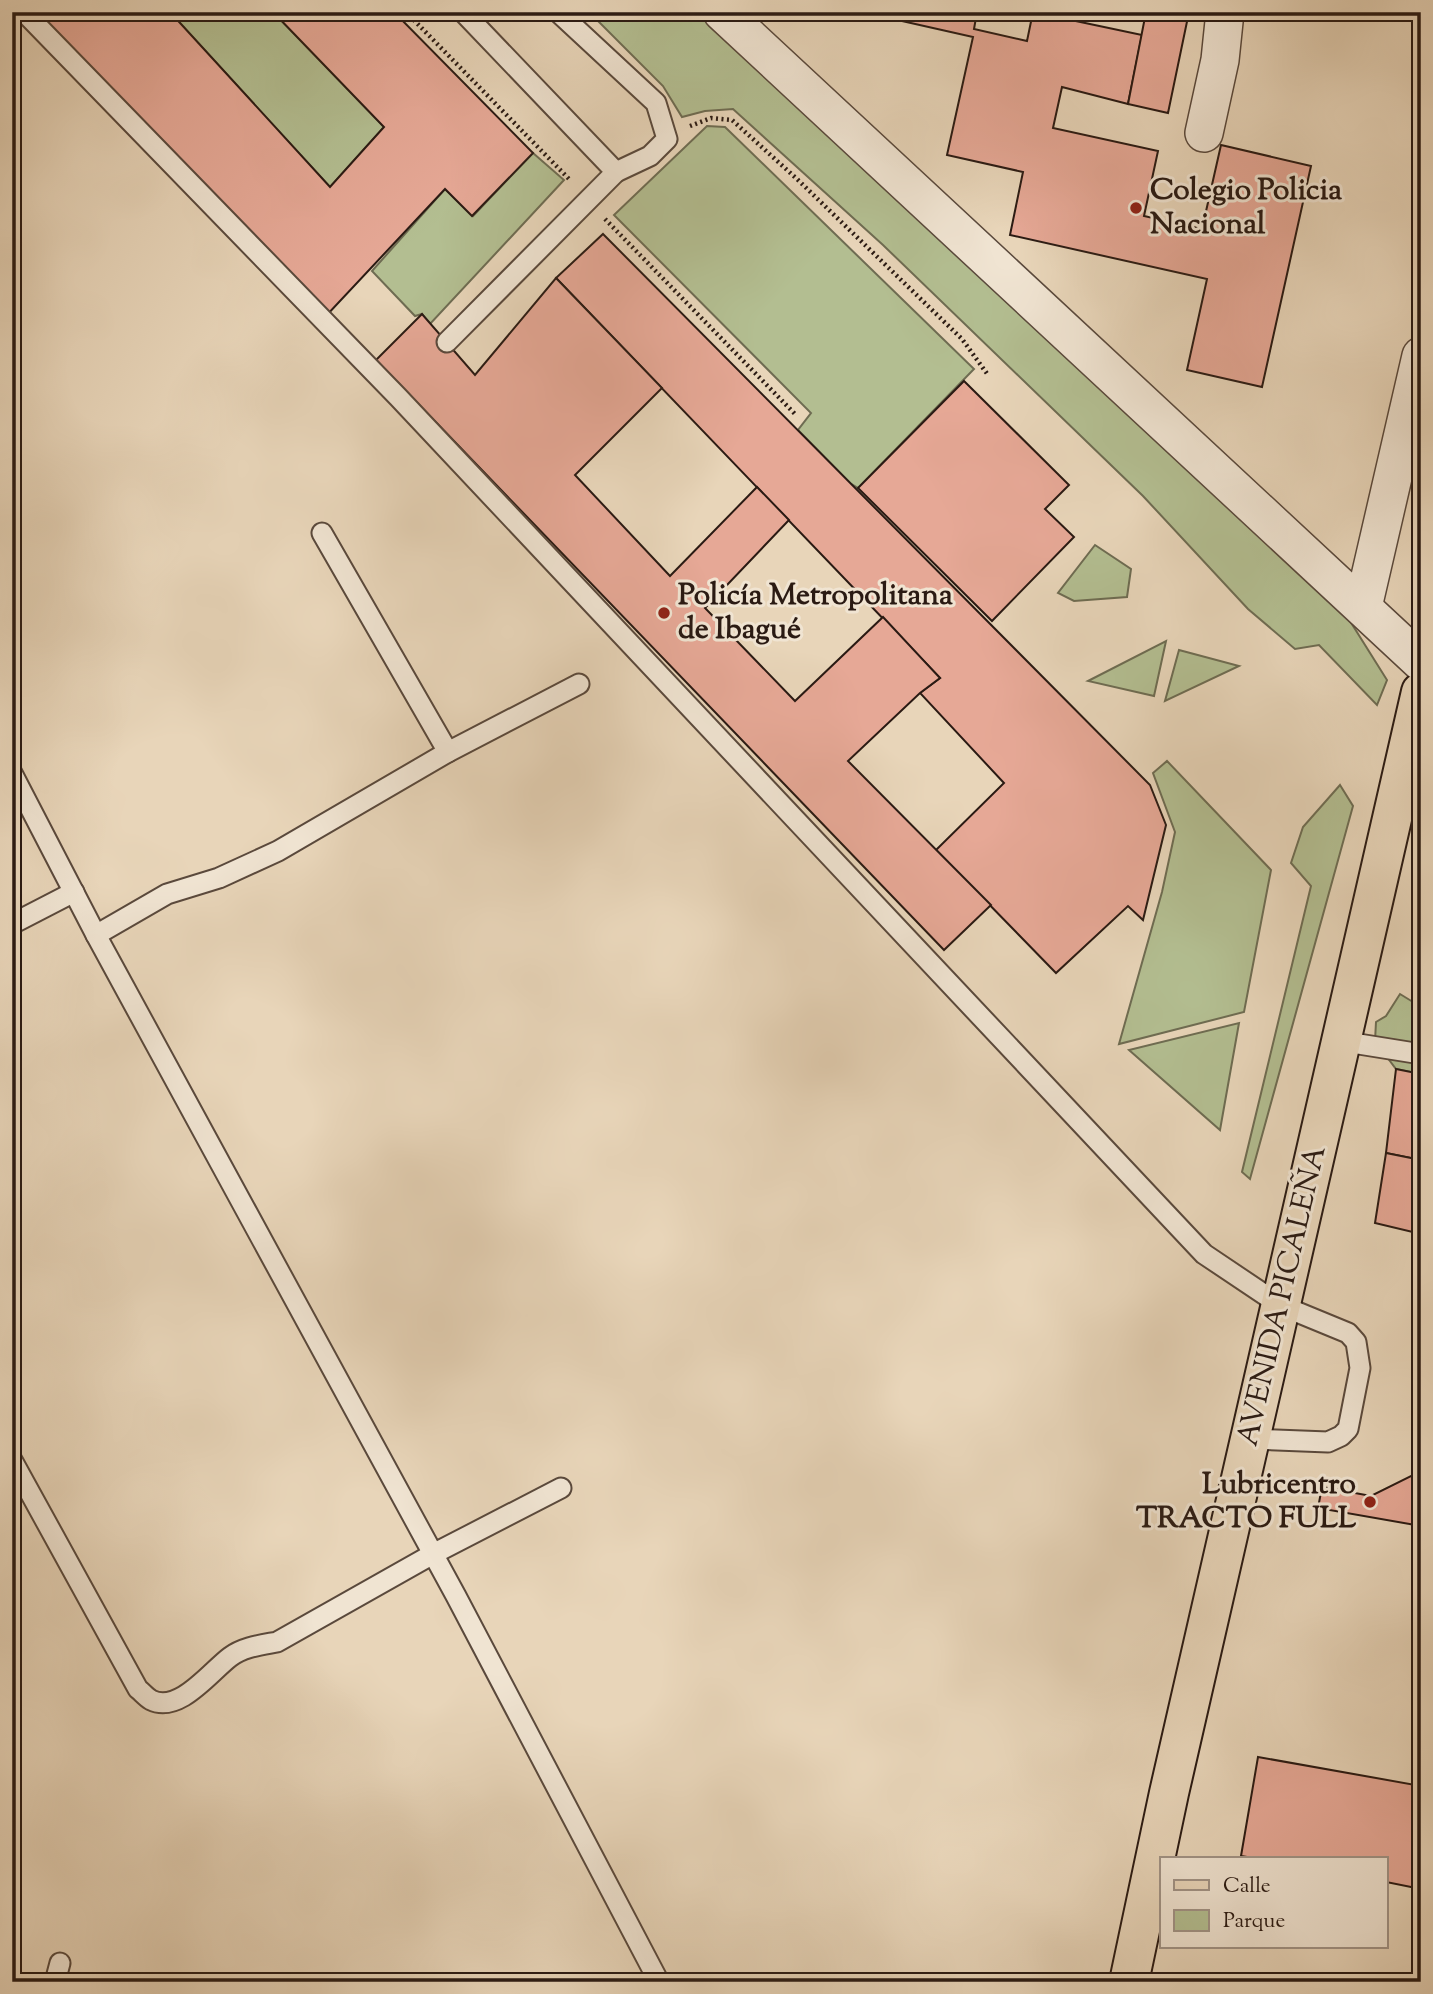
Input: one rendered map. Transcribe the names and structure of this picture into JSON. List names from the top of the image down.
{
  "streets": {
    "main road": ["AVENIDA PICALEÑA"]
  },
  "places": ["Colegio Policia Nacional", "Policía Metropolitana de Ibagué", "Lubricentro TRACTO FULL"],
  "legend": ["Calle", "Parque"]
}
